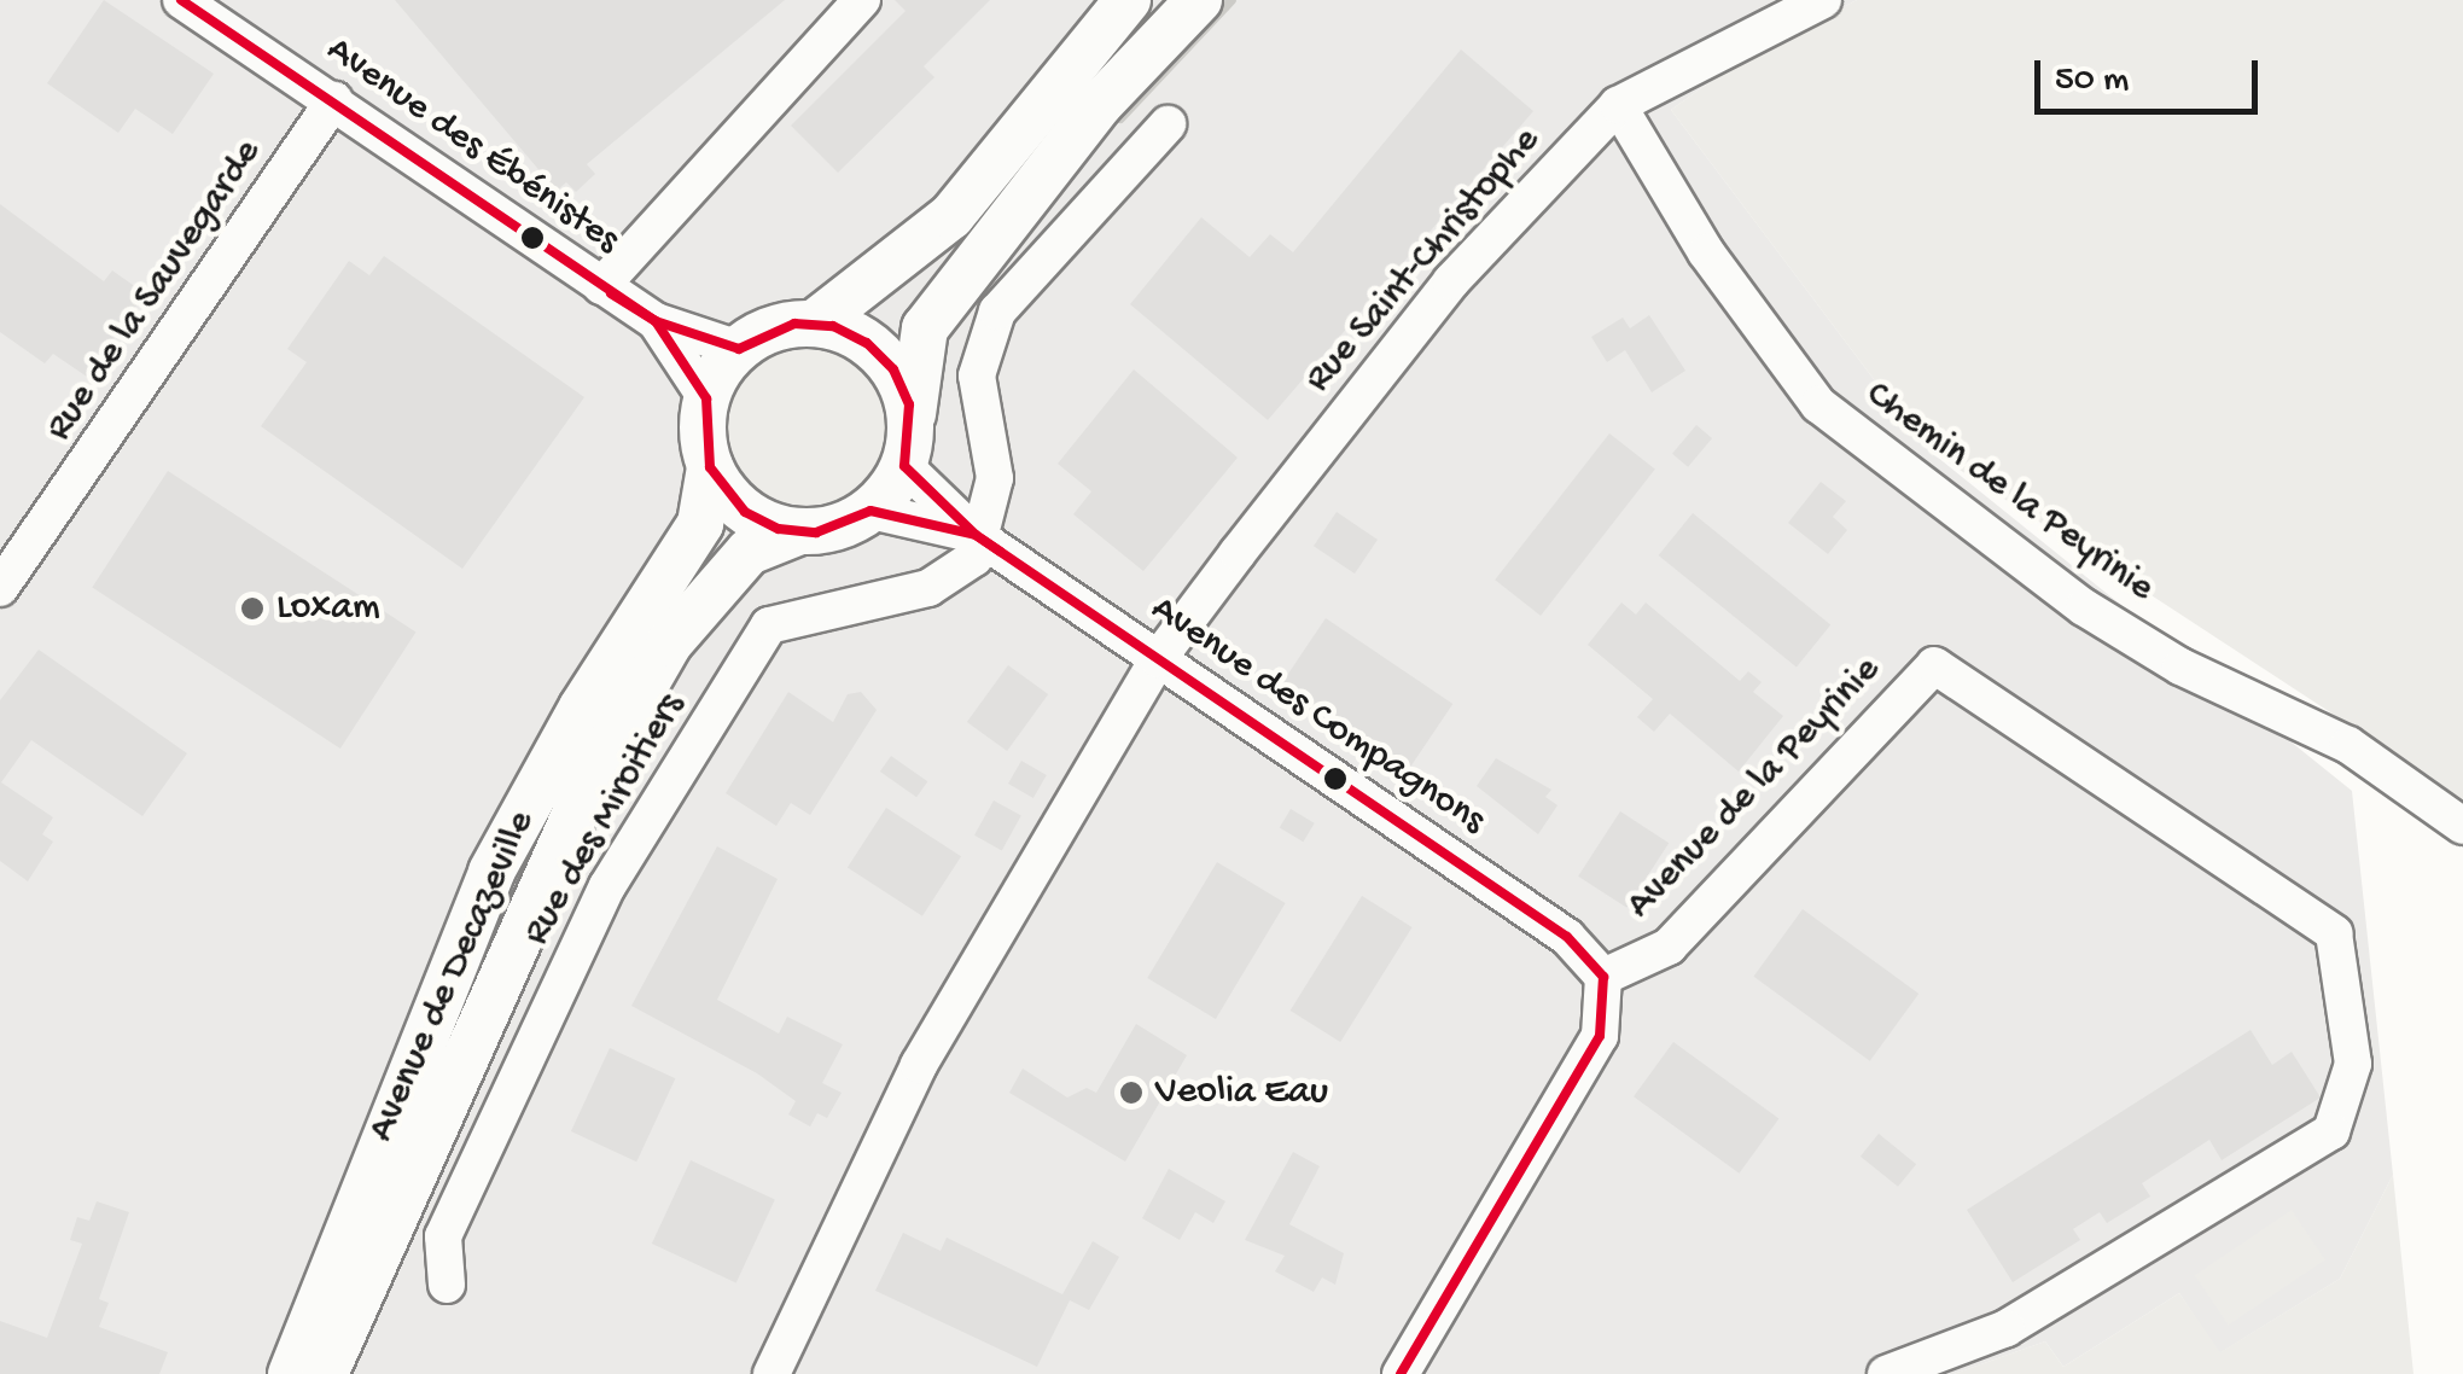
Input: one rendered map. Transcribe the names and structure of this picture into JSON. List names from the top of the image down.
{
  "streets": {
    "main road": ["Avenue de Decazeville"],
    "street": [
      "Avenue des Ébénistes",
      "Rue Saint-Christophe",
      "Rue de la Sauvegarde",
      "Chemin de la Peyrinie",
      "Avenue des Compagnons",
      "Avenue de la Peyrinie",
      "Rue des Miroitiers"
    ]
  },
  "crossings": [
    ["Avenue des Ébénistes", "Rue de la Sauvegarde"],
    ["Avenue des Ébénistes", "Avenue des Compagnons"],
    ["Avenue des Ébénistes", "Avenue de Decazeville"],
    ["Rue Saint-Christophe", "Chemin de la Peyrinie"],
    ["Rue Saint-Christophe", "Avenue des Compagnons"],
    ["Avenue des Compagnons", "Avenue de la Peyrinie"],
    ["Avenue des Compagnons", "Rue des Miroitiers"],
    ["Avenue des Compagnons", "Avenue de Decazeville"]
  ],
  "places": ["Loxam", "Veolia Eau"],
  "scale_bar": "50 m"
}
